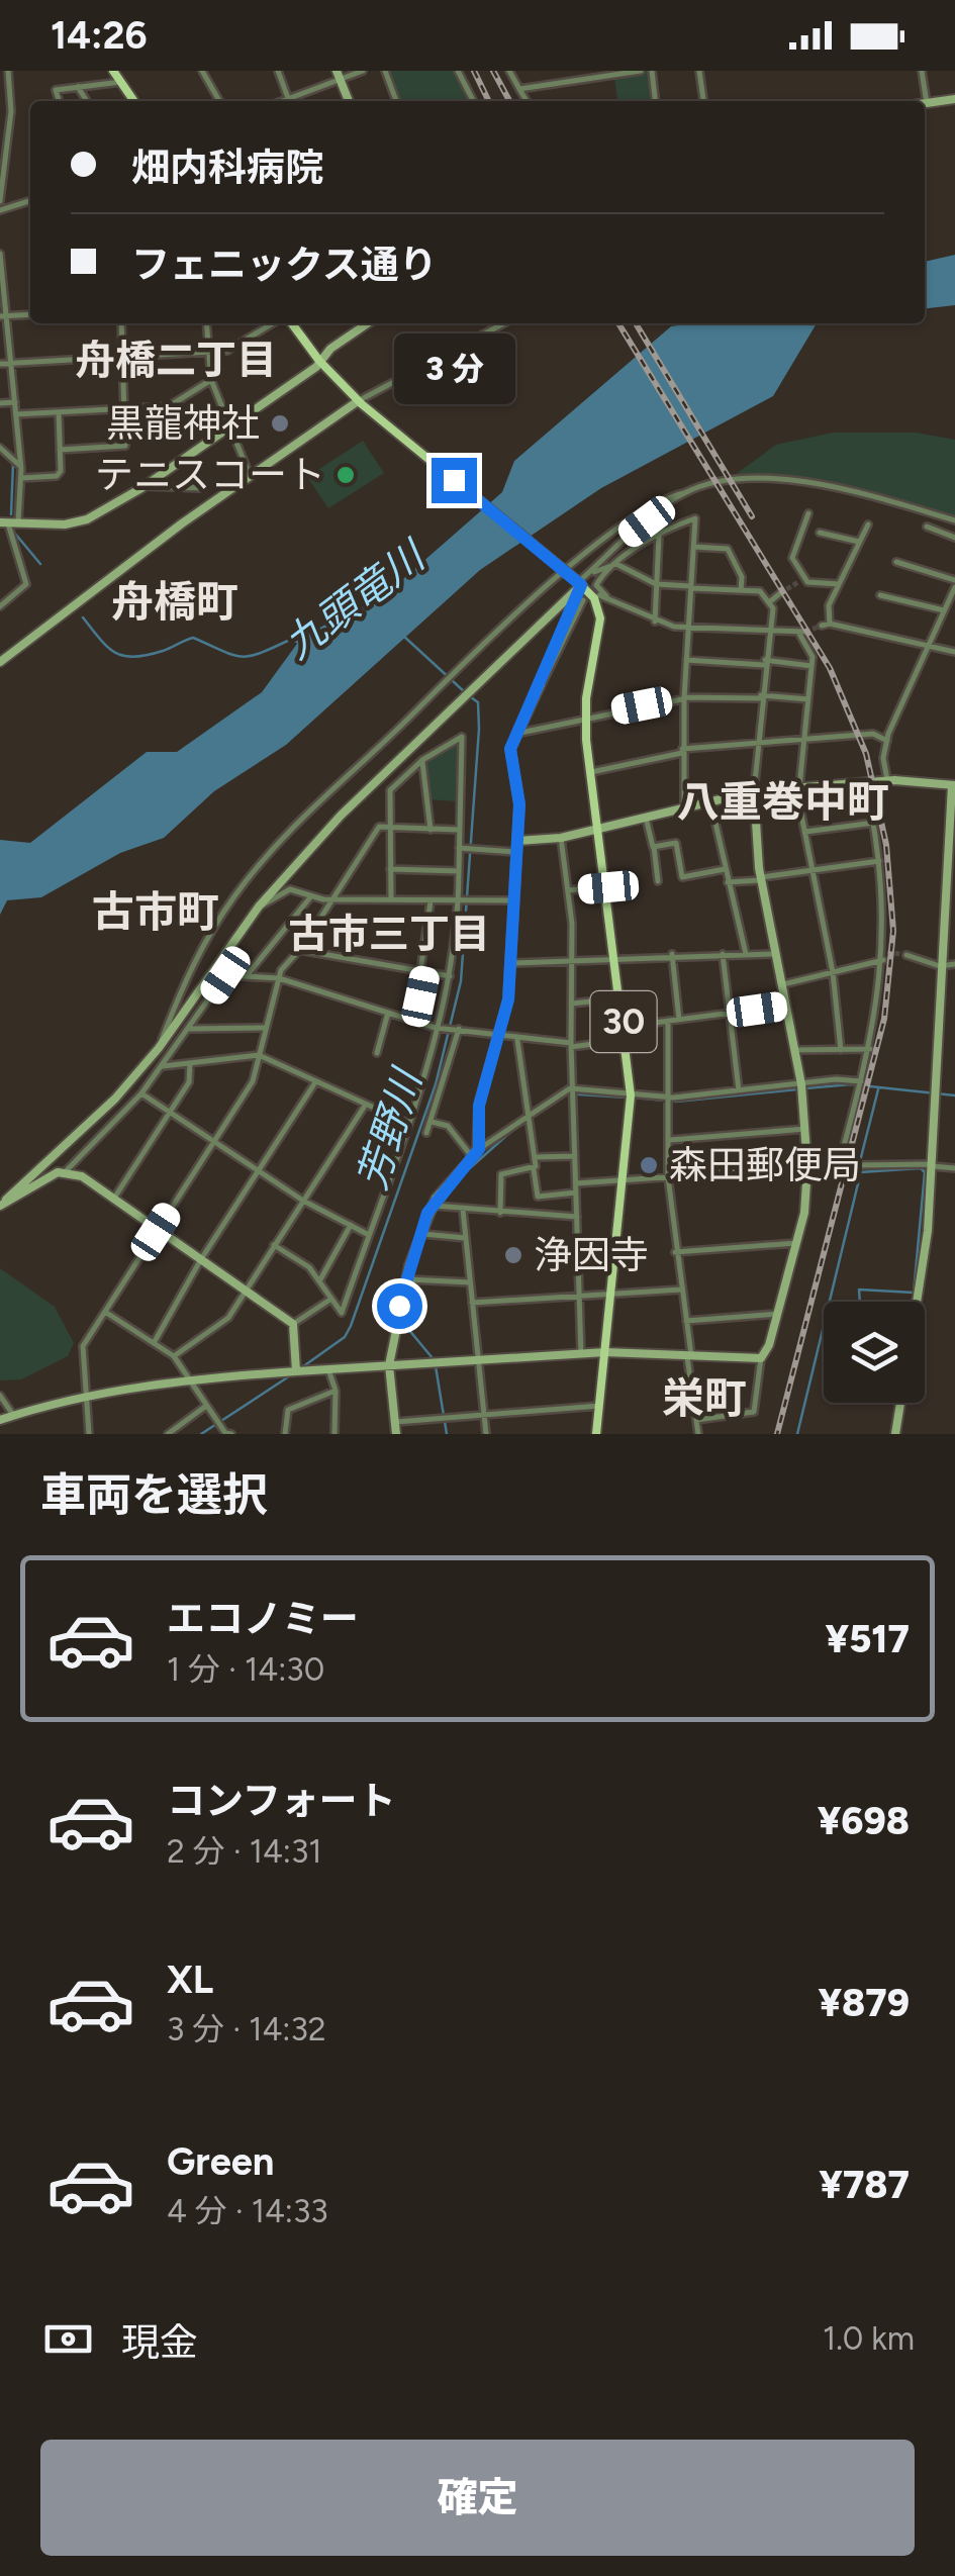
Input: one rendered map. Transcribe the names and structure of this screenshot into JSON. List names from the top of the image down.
{
  "streets": {
    "main road": ["30"]
  },
  "districts": [
    "舟橋二丁目",
    "舟橋町",
    "八重巻中町",
    "古市町",
    "古市三丁目",
    "栄町"
  ],
  "water": ["九頭竜川", "芳野川"],
  "places": [
    "黒龍神社",
    "テニスコート",
    "森田郵便局",
    "浄因寺"
  ],
  "page": {
    "status": "14:26",
    "banner": ["畑内科病院", "フェニックス通り"],
    "bubble": "3 分",
    "heading": "車両を選択",
    "list": [
      {
        "name": "エコノミー",
        "note": "1 分 · 14:30",
        "value": "¥517"
      },
      {
        "name": "コンフォート",
        "note": "2 分 · 14:31",
        "value": "¥698"
      },
      {
        "name": "XL",
        "note": "3 分 · 14:32",
        "value": "¥879"
      },
      {
        "name": "Green",
        "note": "4 分 · 14:33",
        "value": "¥787"
      }
    ],
    "pay": ["現金", "1.0 km"],
    "buttons": "確定"
  }
}
